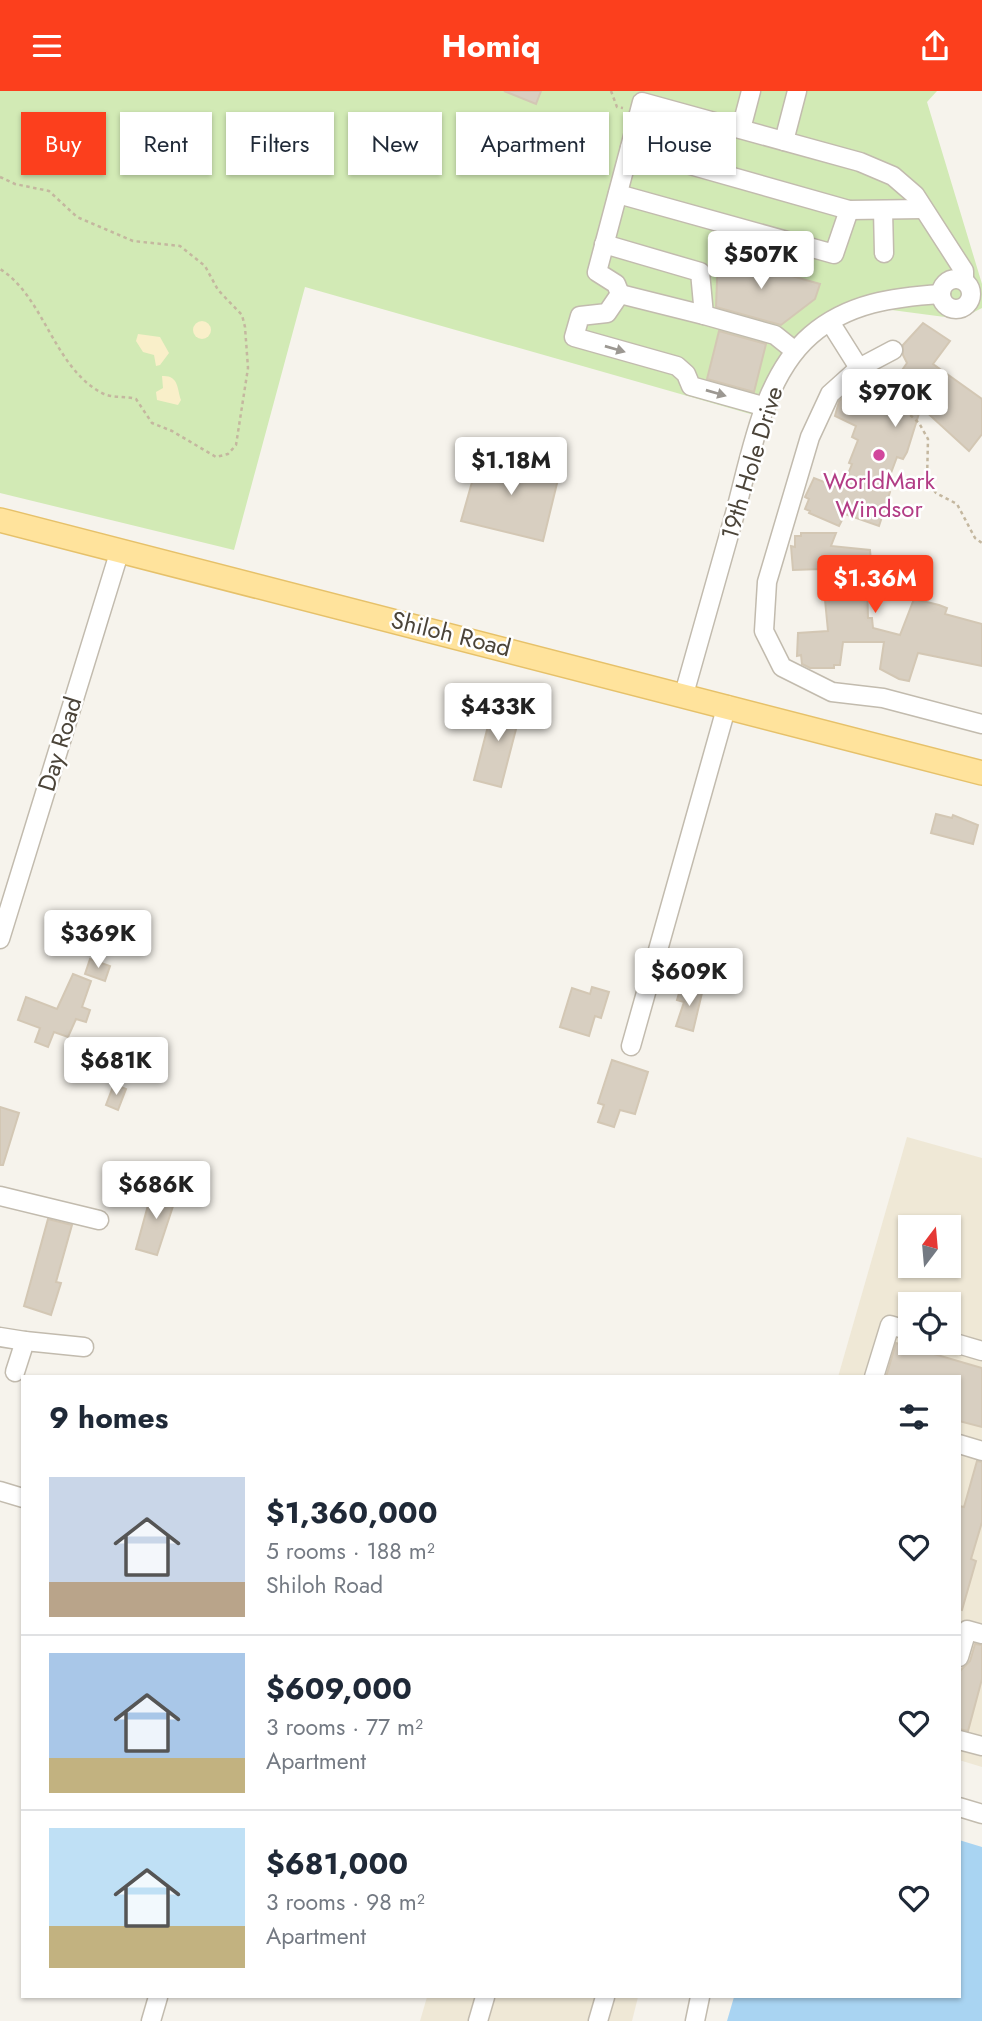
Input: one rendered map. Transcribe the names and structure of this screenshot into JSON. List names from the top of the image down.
{
  "streets": {
    "main road": ["Shiloh Road"],
    "street": ["19th Hole Drive", "Day Road"]
  },
  "crossings": [
    ["19th Hole Drive", "Shiloh Road"],
    ["Shiloh Road", "Day Road"]
  ],
  "places": ["WorldMark Windsor"],
  "north": "top",
  "page": {
    "header": "Homiq",
    "chip": [
      "Buy",
      "Rent",
      "Filters",
      "New",
      "Apartment",
      "House"
    ],
    "price": [
      "$507K",
      "$970K",
      "$1.18M",
      "$1.36M",
      "$433K",
      "$369K",
      "$609K",
      "$681K",
      "$686K"
    ],
    "heading": "9 homes",
    "list": [
      {
        "name": "$1,360,000",
        "note": "5 rooms · 188 m² · Shiloh Road"
      },
      {
        "name": "$609,000",
        "note": "3 rooms · 77 m² · Apartment"
      },
      {
        "name": "$681,000",
        "note": "3 rooms · 98 m² · Apartment"
      }
    ]
  }
}
